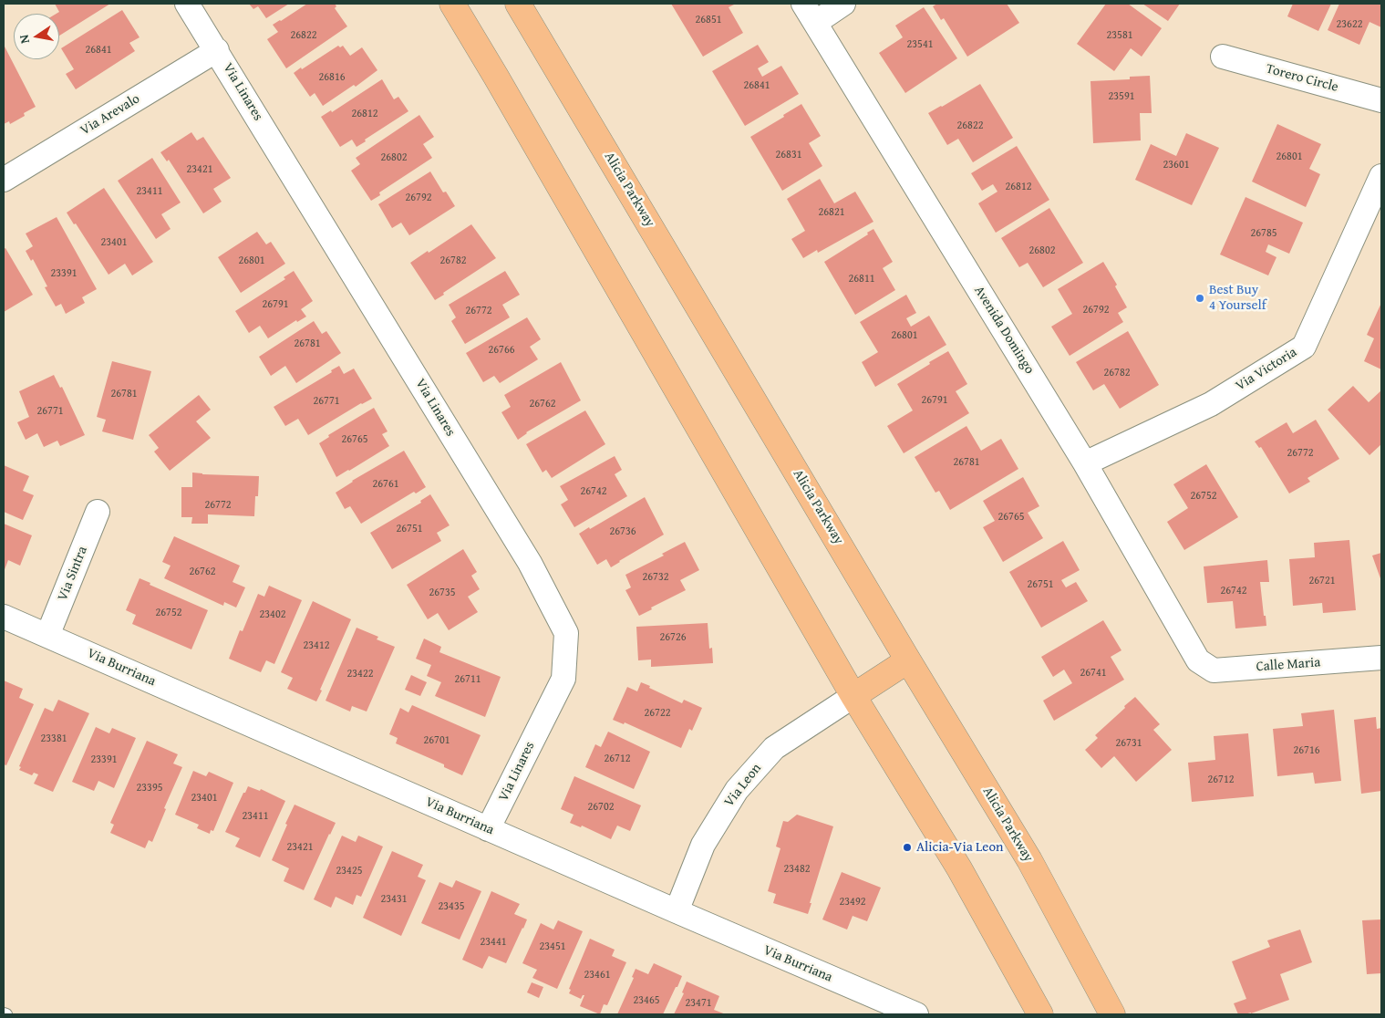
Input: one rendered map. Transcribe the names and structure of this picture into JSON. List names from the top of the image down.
{
  "streets": {
    "main road": ["Alicia Parkway"],
    "street": [
      "Torero Circle",
      "Via Linares",
      "Via Arevalo",
      "Avenida Domingo",
      "Via Victoria",
      "Via Sintra",
      "Calle Maria",
      "Via Burriana",
      "Via Leon"
    ]
  },
  "crossings": [
    ["Via Linares", "Via Arevalo"],
    ["Via Linares", "Via Burriana"],
    ["Avenida Domingo", "Via Victoria"],
    ["Avenida Domingo", "Calle Maria"],
    ["Via Sintra", "Via Burriana"],
    ["Via Burriana", "Via Leon"]
  ],
  "places": ["Best Buy 4 Yourself", "Alicia-Via Leon"],
  "house_numbers": [
    "26851",
    "23622",
    "26822",
    "23581",
    "23541",
    "26841",
    "26816",
    "26841",
    "23591",
    "26812",
    "26822",
    "26831",
    "26801",
    "26802",
    "23601",
    "23421",
    "26812",
    "23411",
    "26792",
    "26821",
    "26785",
    "23401",
    "26802",
    "26801",
    "26782",
    "23391",
    "26811",
    "26791",
    "26792",
    "26772",
    "26801",
    "26781",
    "26766",
    "26782",
    "26781",
    "26791",
    "26771",
    "26762",
    "26771",
    "26765",
    "26772",
    "26781",
    "26761",
    "26742",
    "26752",
    "26772",
    "26765",
    "26751",
    "26736",
    "26762",
    "26732",
    "26721",
    "26751",
    "26742",
    "26735",
    "26752",
    "23402",
    "26726",
    "23412",
    "26741",
    "23422",
    "26711",
    "26722",
    "23381",
    "26701",
    "26731",
    "26716",
    "26712",
    "23391",
    "26712",
    "23395",
    "23401",
    "26702",
    "23411",
    "23421",
    "23482",
    "23425",
    "23431",
    "23492",
    "23435",
    "23441",
    "23451",
    "23461",
    "23465",
    "23471"
  ],
  "north": "left"
}
